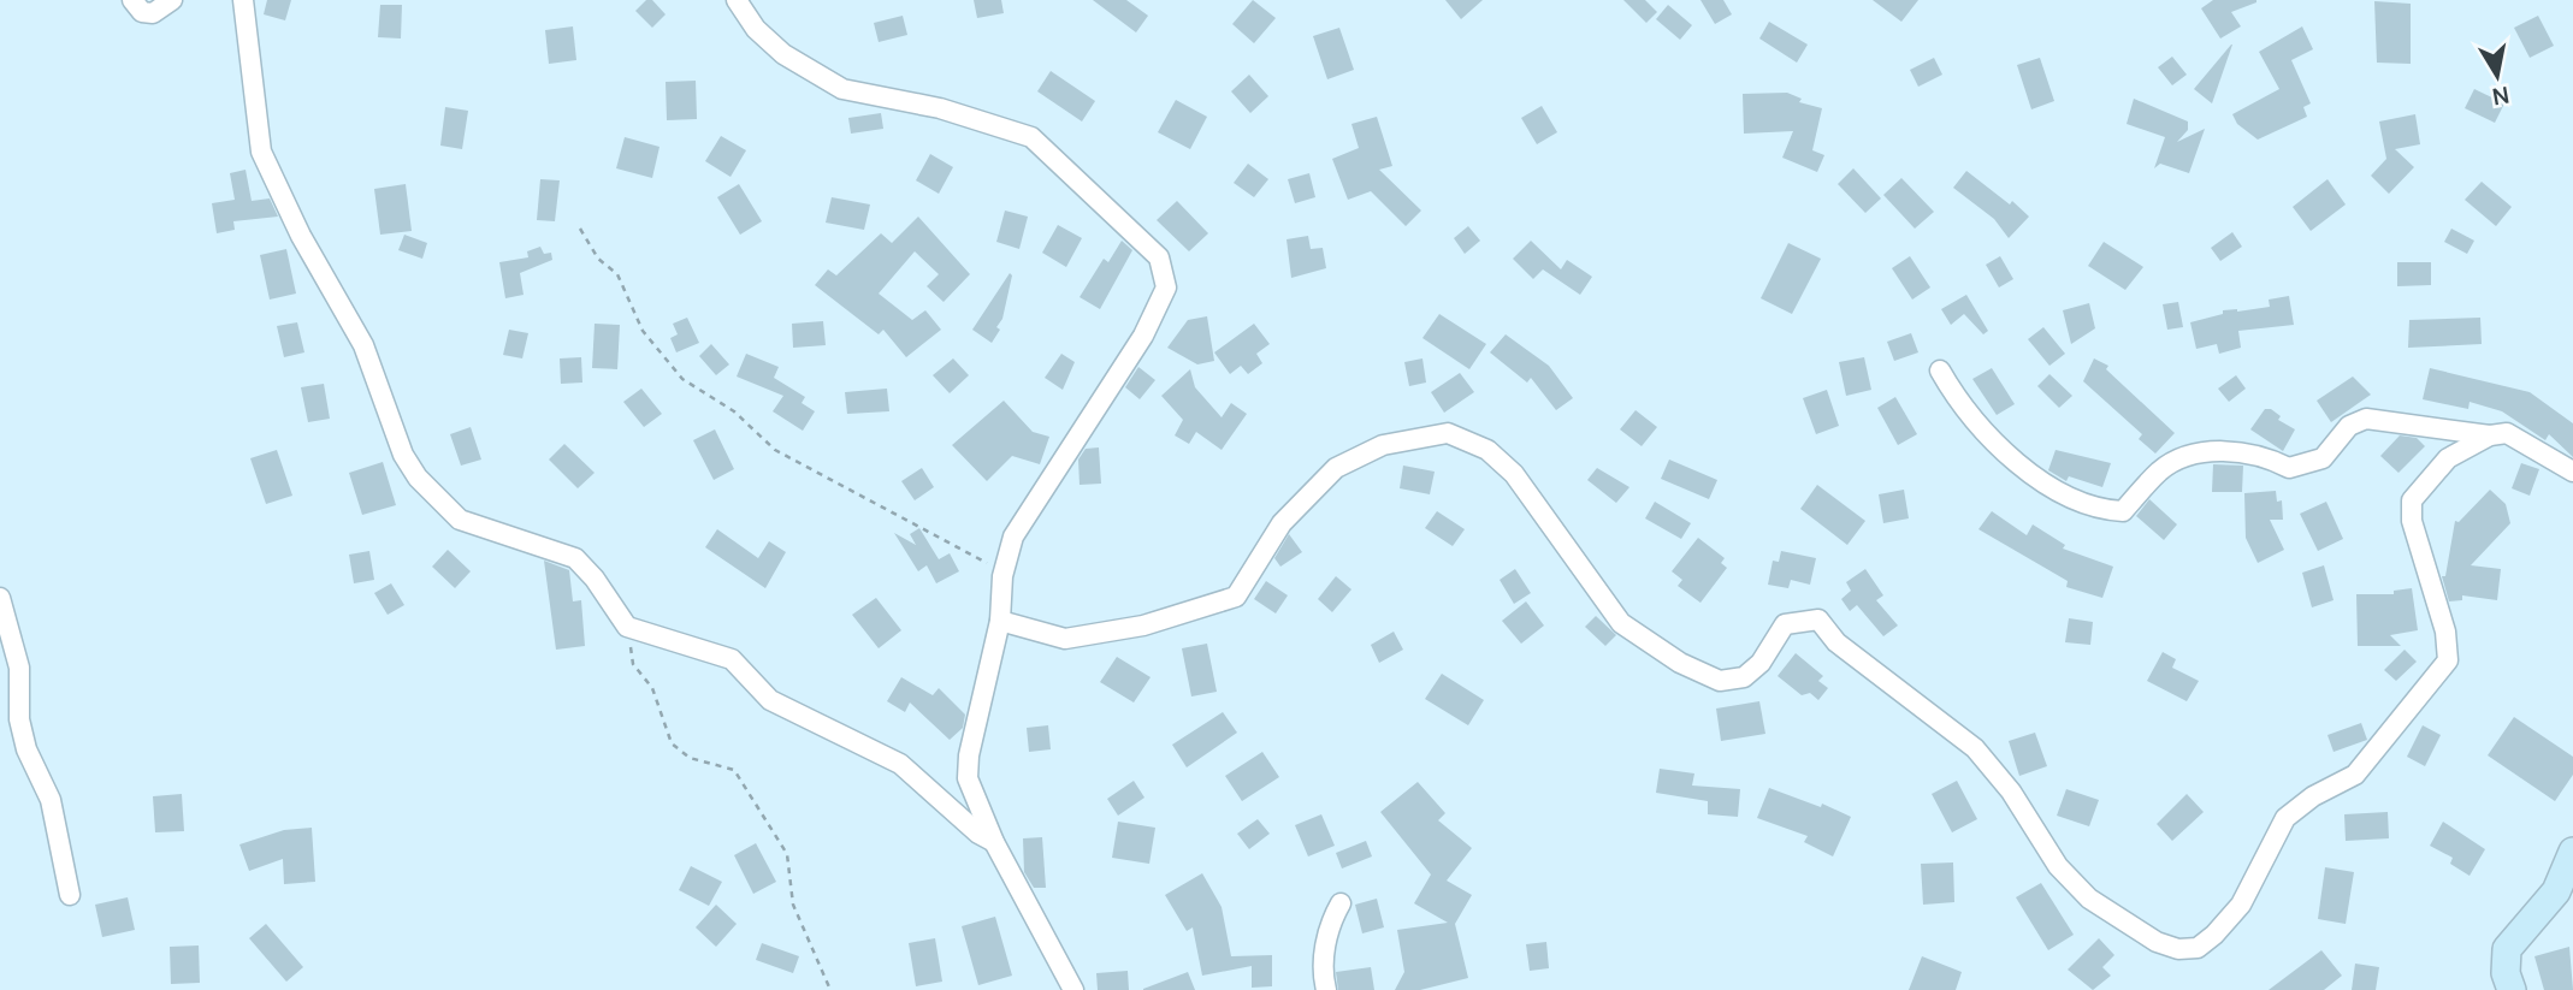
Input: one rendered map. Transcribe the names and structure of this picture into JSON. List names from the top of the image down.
{
  "north": "bottom"
}
